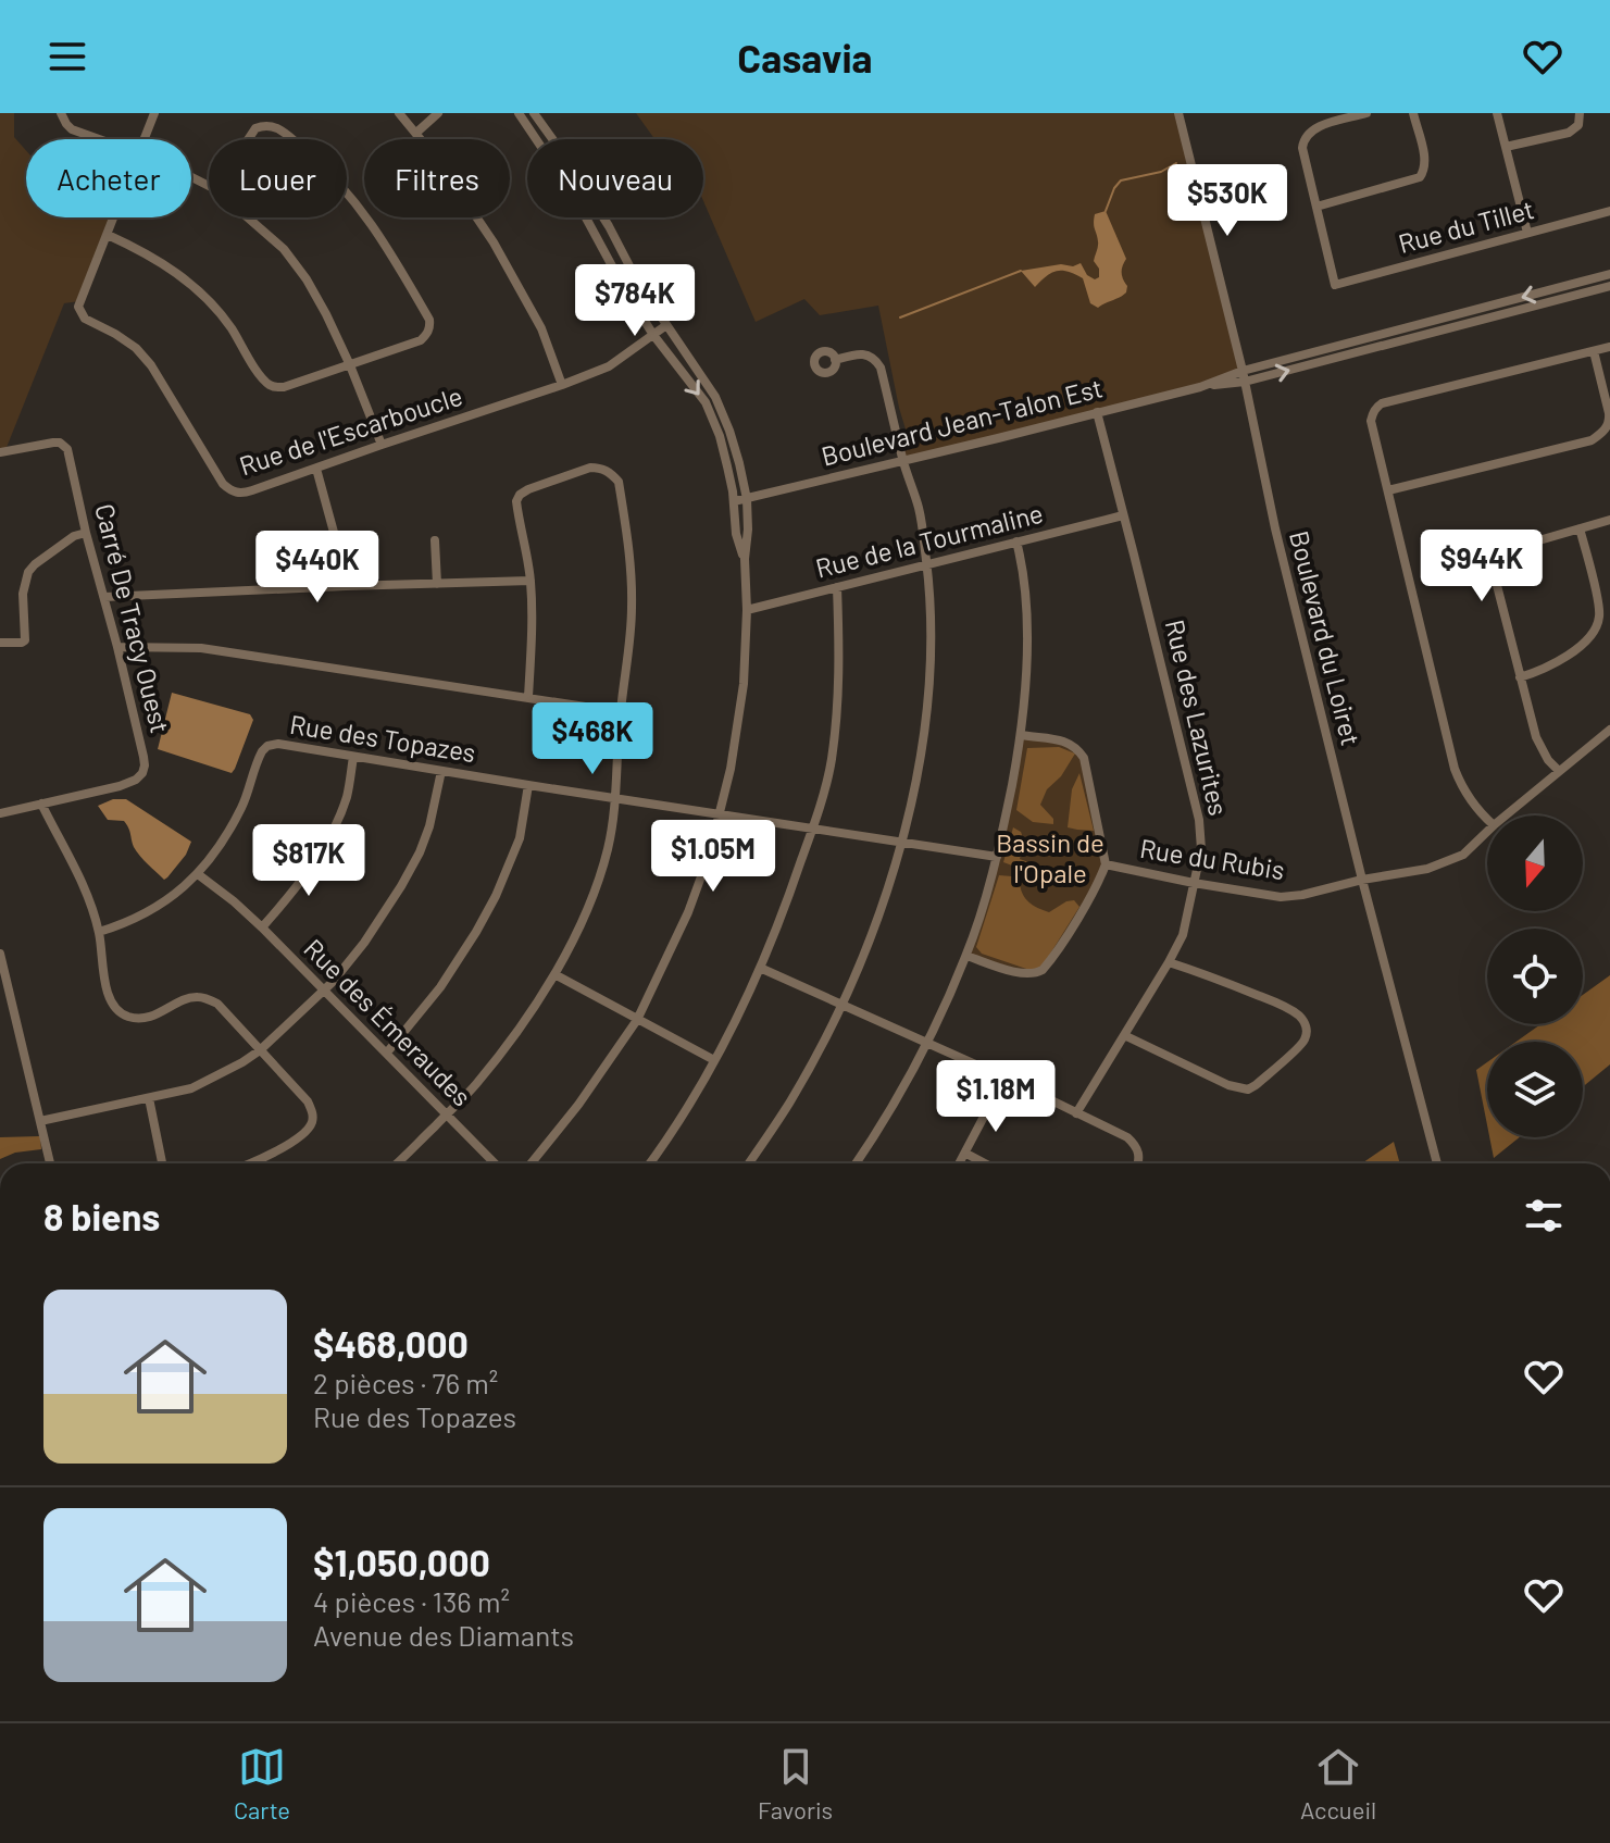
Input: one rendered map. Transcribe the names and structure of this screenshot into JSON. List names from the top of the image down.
{
  "streets": {
    "street": [
      "Rue du Tillet",
      "Boulevard Jean-Talon Est",
      "Rue de l'Escarboucle",
      "Rue de la Tourmaline",
      "Carré De Tracy Ouest",
      "Boulevard du Loiret",
      "Rue des Lazurites",
      "Rue des Topazes",
      "Rue du Rubis",
      "Rue des Émeraudes"
    ]
  },
  "crossings": [
    ["Boulevard Jean-Talon Est", "Boulevard du Loiret"],
    ["Boulevard Jean-Talon Est", "Rue des Lazurites"],
    ["Rue de la Tourmaline", "Rue des Lazurites"],
    ["Boulevard du Loiret", "Rue du Rubis"],
    ["Rue des Lazurites", "Rue du Rubis"],
    ["Rue des Topazes", "Rue des Émeraudes"]
  ],
  "parks": ["Bassin de l'Opale"],
  "north": "bottom",
  "page": {
    "header": "Casavia",
    "chip": [
      "Acheter",
      "Louer",
      "Filtres",
      "Nouveau"
    ],
    "price": [
      "$530K",
      "$784K",
      "$944K",
      "$440K",
      "$468K",
      "$1.05M",
      "$817K",
      "$1.18M"
    ],
    "heading": "8 biens",
    "list": [
      {
        "name": "$468,000",
        "note": "2 pièces · 76 m² · Rue des Topazes"
      },
      {
        "name": "$1,050,000",
        "note": "4 pièces · 136 m² · Avenue des Diamants"
      }
    ],
    "tabs": ["Carte", "Favoris", "Accueil"]
  }
}
